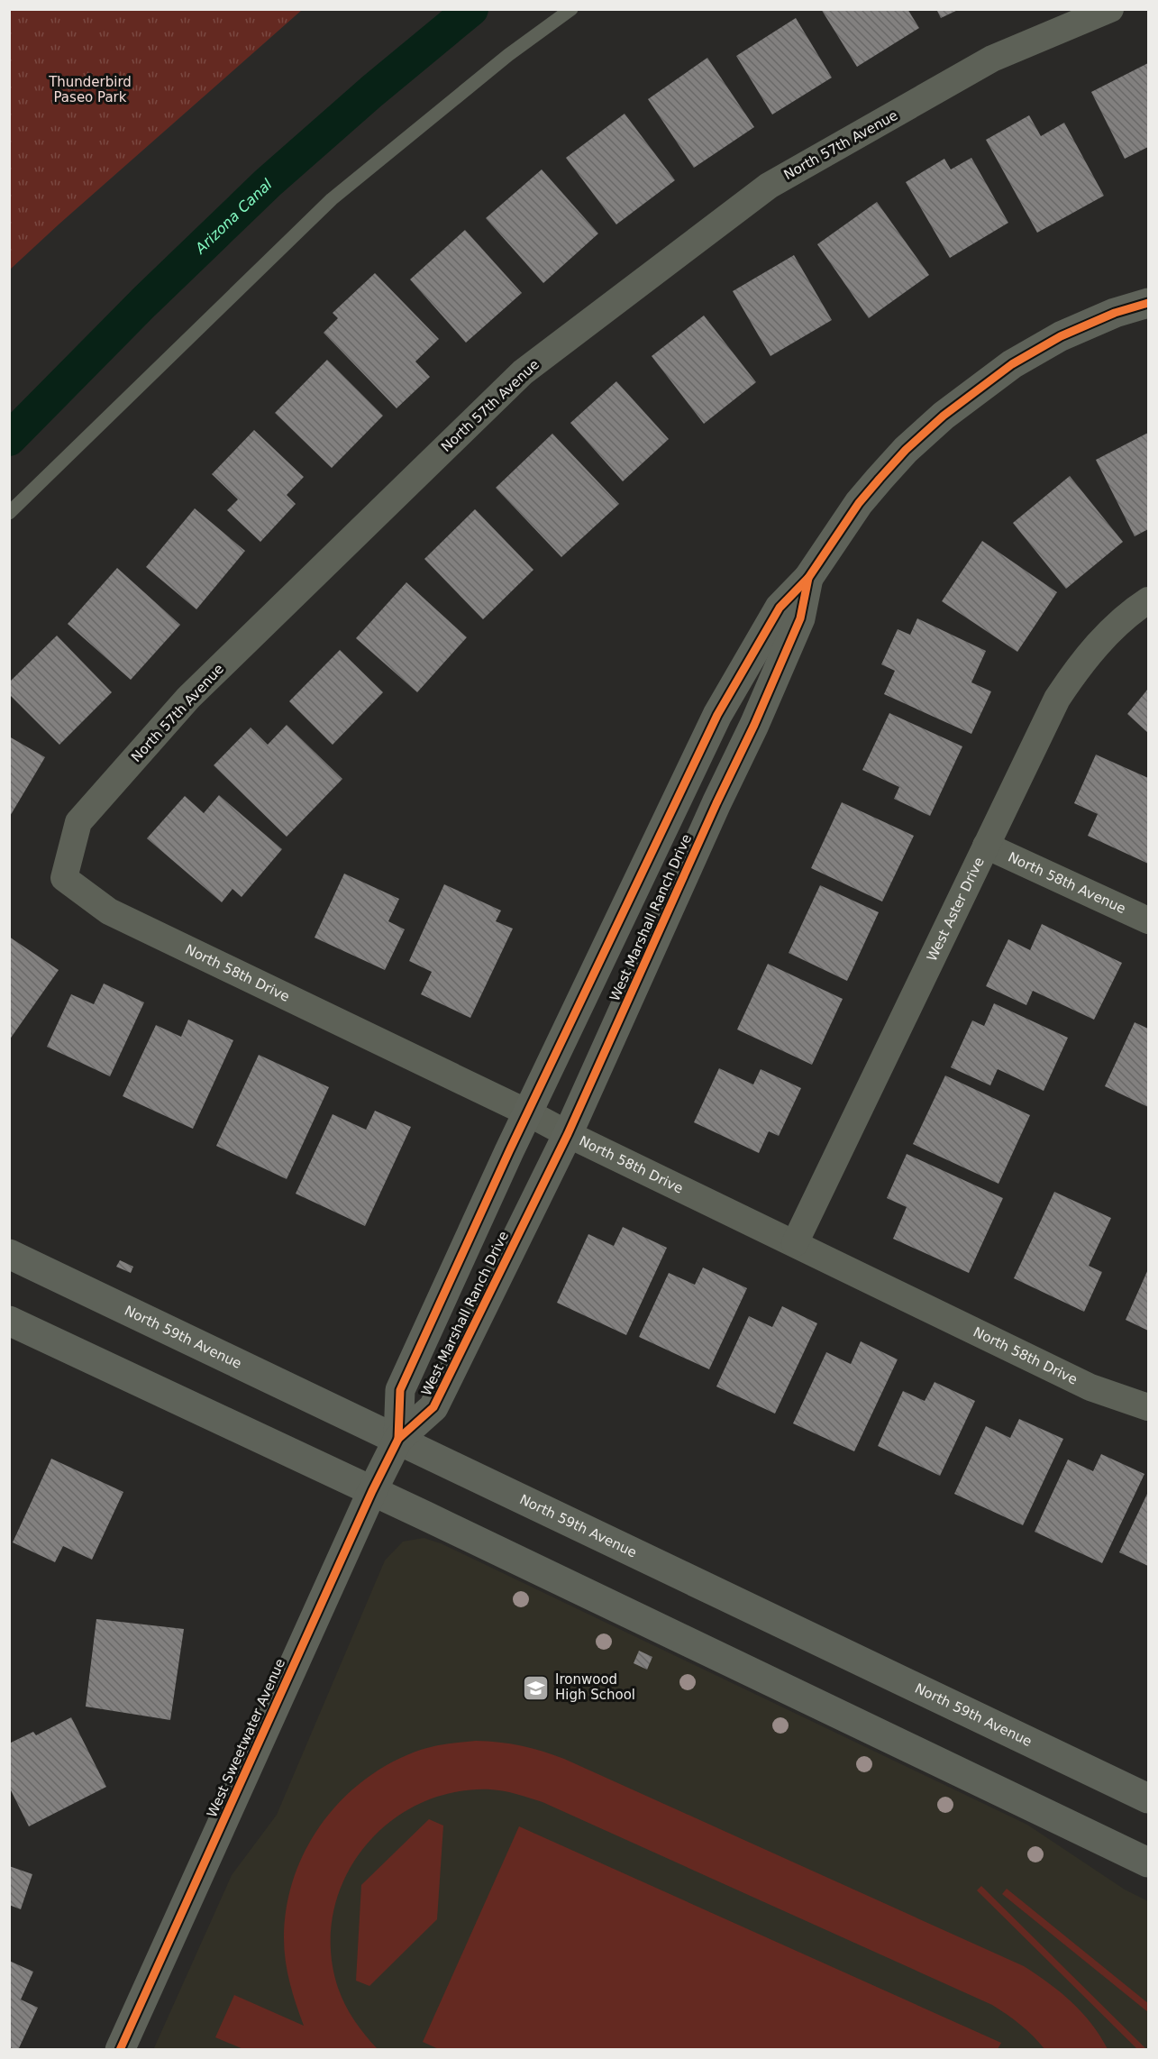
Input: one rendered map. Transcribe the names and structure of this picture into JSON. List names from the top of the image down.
{
  "streets": {
    "street": [
      "North 57th Avenue",
      "North 58th Avenue",
      "West Aster Drive",
      "West Marshall Ranch Drive",
      "North 58th Drive",
      "North 59th Avenue",
      "West Sweetwater Avenue"
    ]
  },
  "crossings": [
    ["North 57th Avenue", "North 58th Drive"],
    ["North 58th Avenue", "West Aster Drive"],
    ["West Aster Drive", "North 58th Drive"],
    ["West Marshall Ranch Drive", "North 58th Drive"],
    ["West Marshall Ranch Drive", "North 59th Avenue"],
    ["West Marshall Ranch Drive", "West Sweetwater Avenue"],
    ["North 59th Avenue", "West Sweetwater Avenue"]
  ],
  "water": ["Arizona Canal"],
  "parks": ["Thunderbird Paseo Park"],
  "places": {
    "school or university": ["Ironwood High School"]
  }
}
